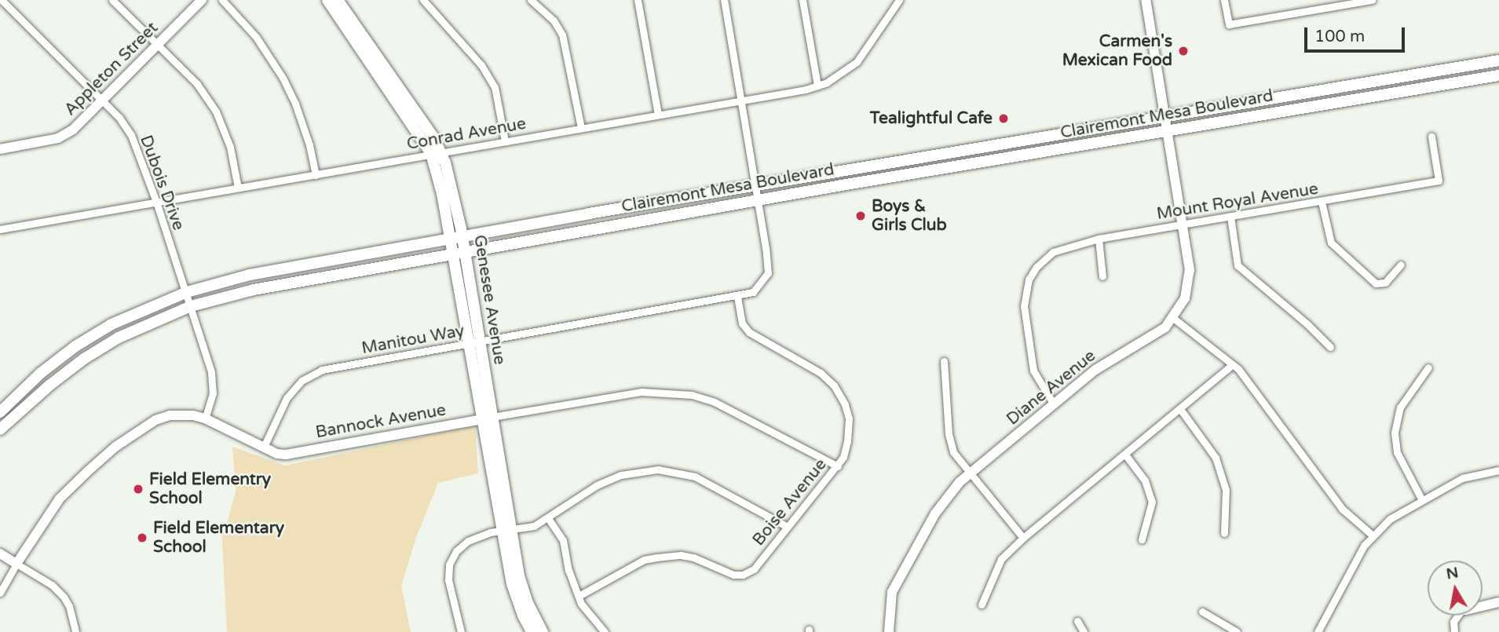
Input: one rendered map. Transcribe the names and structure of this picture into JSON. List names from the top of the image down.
{
  "streets": {
    "main road": ["Clairemont Mesa Boulevard", "Genesee Avenue"],
    "street": [
      "Appleton Street",
      "Conrad Avenue",
      "Dubois Drive",
      "Mount Royal Avenue",
      "Manitou Way",
      "Diane Avenue",
      "Bannock Avenue",
      "Boise Avenue"
    ]
  },
  "crossings": [
    ["Appleton Street", "Dubois Drive"],
    ["Clairemont Mesa Boulevard", "Dubois Drive"],
    ["Clairemont Mesa Boulevard", "Genesee Avenue"],
    ["Clairemont Mesa Boulevard", "Diane Avenue"],
    ["Conrad Avenue", "Dubois Drive"],
    ["Conrad Avenue", "Genesee Avenue"],
    ["Dubois Drive", "Bannock Avenue"],
    ["Mount Royal Avenue", "Diane Avenue"],
    ["Genesee Avenue", "Manitou Way"],
    ["Genesee Avenue", "Bannock Avenue"],
    ["Manitou Way", "Bannock Avenue"],
    ["Manitou Way", "Boise Avenue"],
    ["Bannock Avenue", "Boise Avenue"]
  ],
  "places": [
    "Carmen's Mexican Food",
    "Tealightful Cafe",
    "Boys & Girls Club",
    "Field Elementry School",
    "Field Elementary School"
  ],
  "scale_bar": "100 m",
  "north": "top"
}
